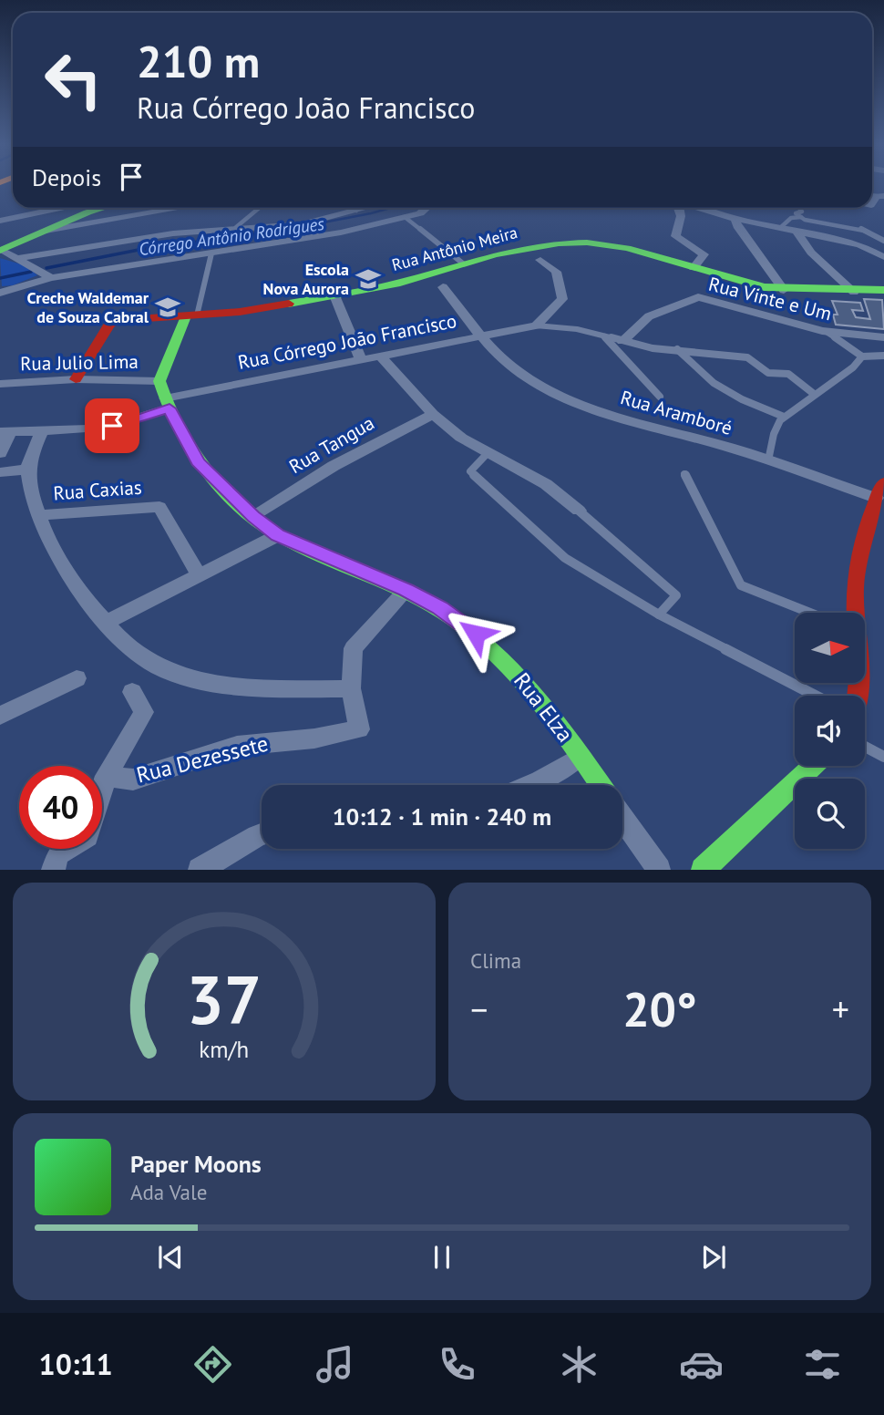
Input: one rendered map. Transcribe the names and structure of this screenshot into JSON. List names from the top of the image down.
{
  "streets": {
    "street": [
      "Rua Antônio Meira",
      "Rua Vinte e Um",
      "Rua Córrego João Francisco",
      "Rua Julio Lima",
      "Rua Aramboré",
      "Rua Tangua",
      "Rua Caxias",
      "Rua Elza",
      "Rua Dezessete"
    ]
  },
  "crossings": [
    ["Rua Antônio Meira", "Rua Julio Lima"],
    ["Rua Vinte e Um", "Rua Córrego João Francisco"],
    ["Rua Córrego João Francisco", "Rua Aramboré"],
    ["Rua Córrego João Francisco", "Rua Elza"],
    ["Rua Julio Lima", "Rua Elza"],
    ["Rua Tangua", "Rua Elza"]
  ],
  "water": ["Córrego Antônio Rodrigues"],
  "places": {
    "school or university": ["Escola Nova Aurora", "Creche Waldemar de Souza Cabral"]
  },
  "north": "right",
  "page": {
    "turn": ["210 m", "Rua Córrego João Francisco"],
    "then": "Depois",
    "limit": "40",
    "trip": "10:12 · 1 min · 240 m",
    "tile": "Clima",
    "heat": ["−", "20°", "+"],
    "song": ["Paper Moons", "Ada Vale"],
    "tabs": "10:11",
    "gauge": ["37", "km/h"]
  }
}
